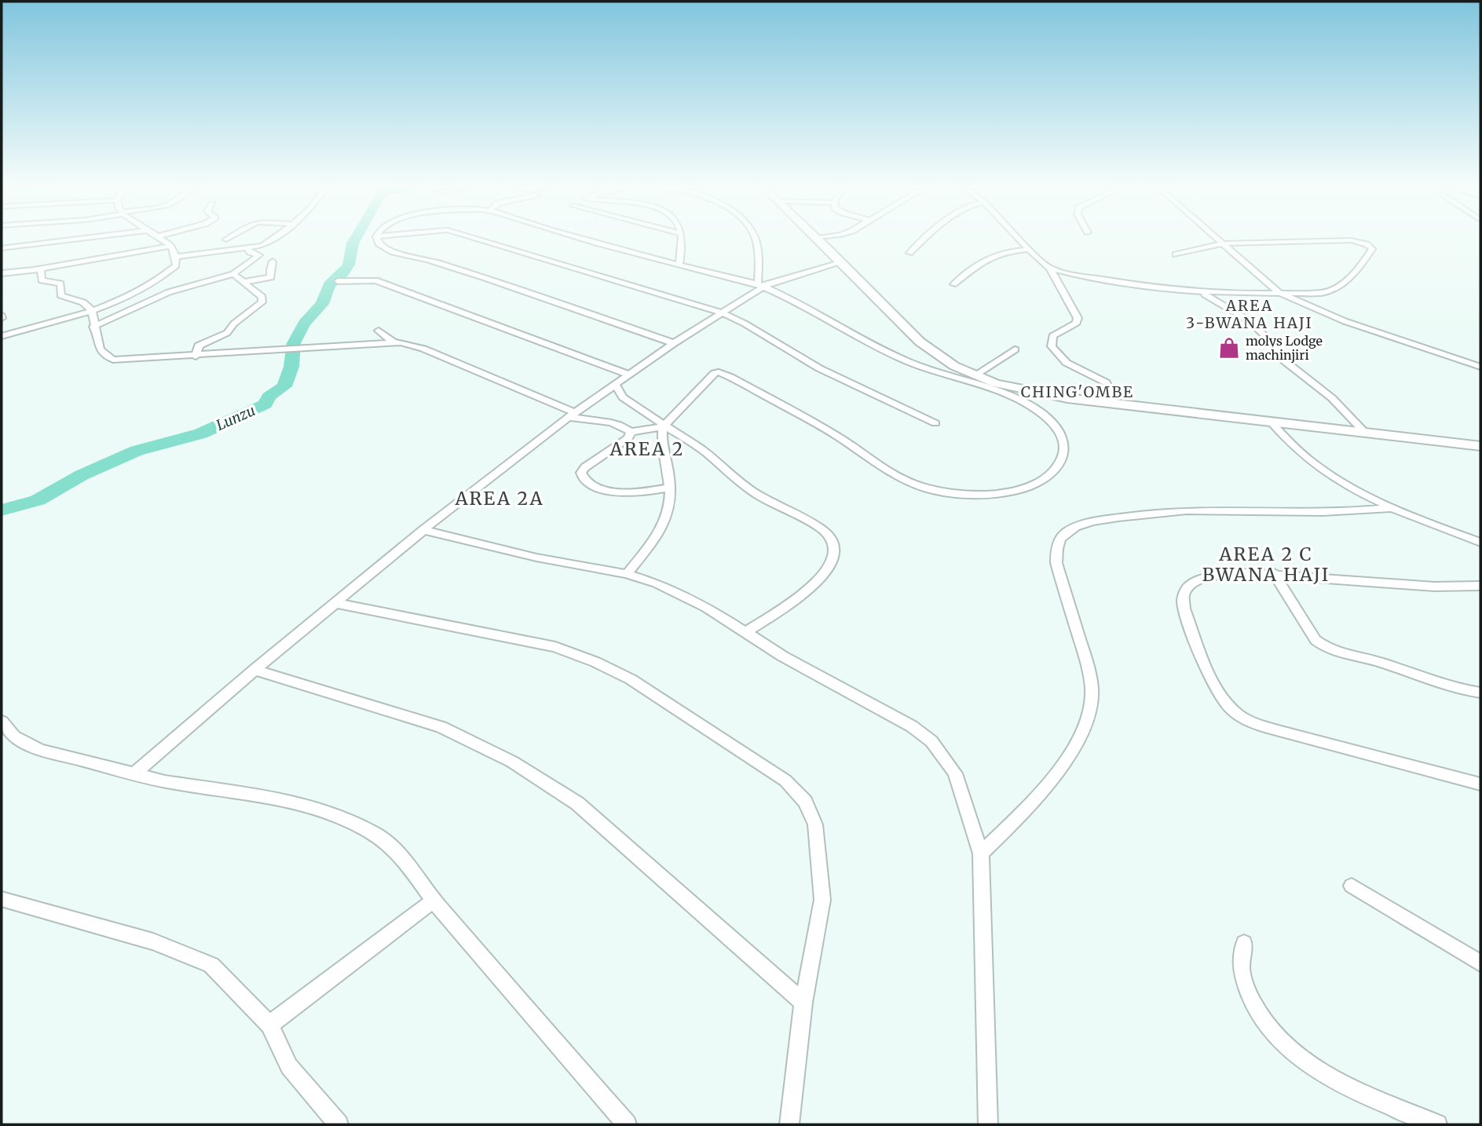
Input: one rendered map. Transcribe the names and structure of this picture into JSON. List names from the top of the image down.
{
  "districts": [
    "AREA 3-BWANA HAJI",
    "CHING'OMBE",
    "AREA 2",
    "AREA 2A",
    "AREA 2 C BWANA HAJI"
  ],
  "water": ["Lunzu"],
  "places": {
    "shop": ["molys Lodge machinjiri"]
  }
}
